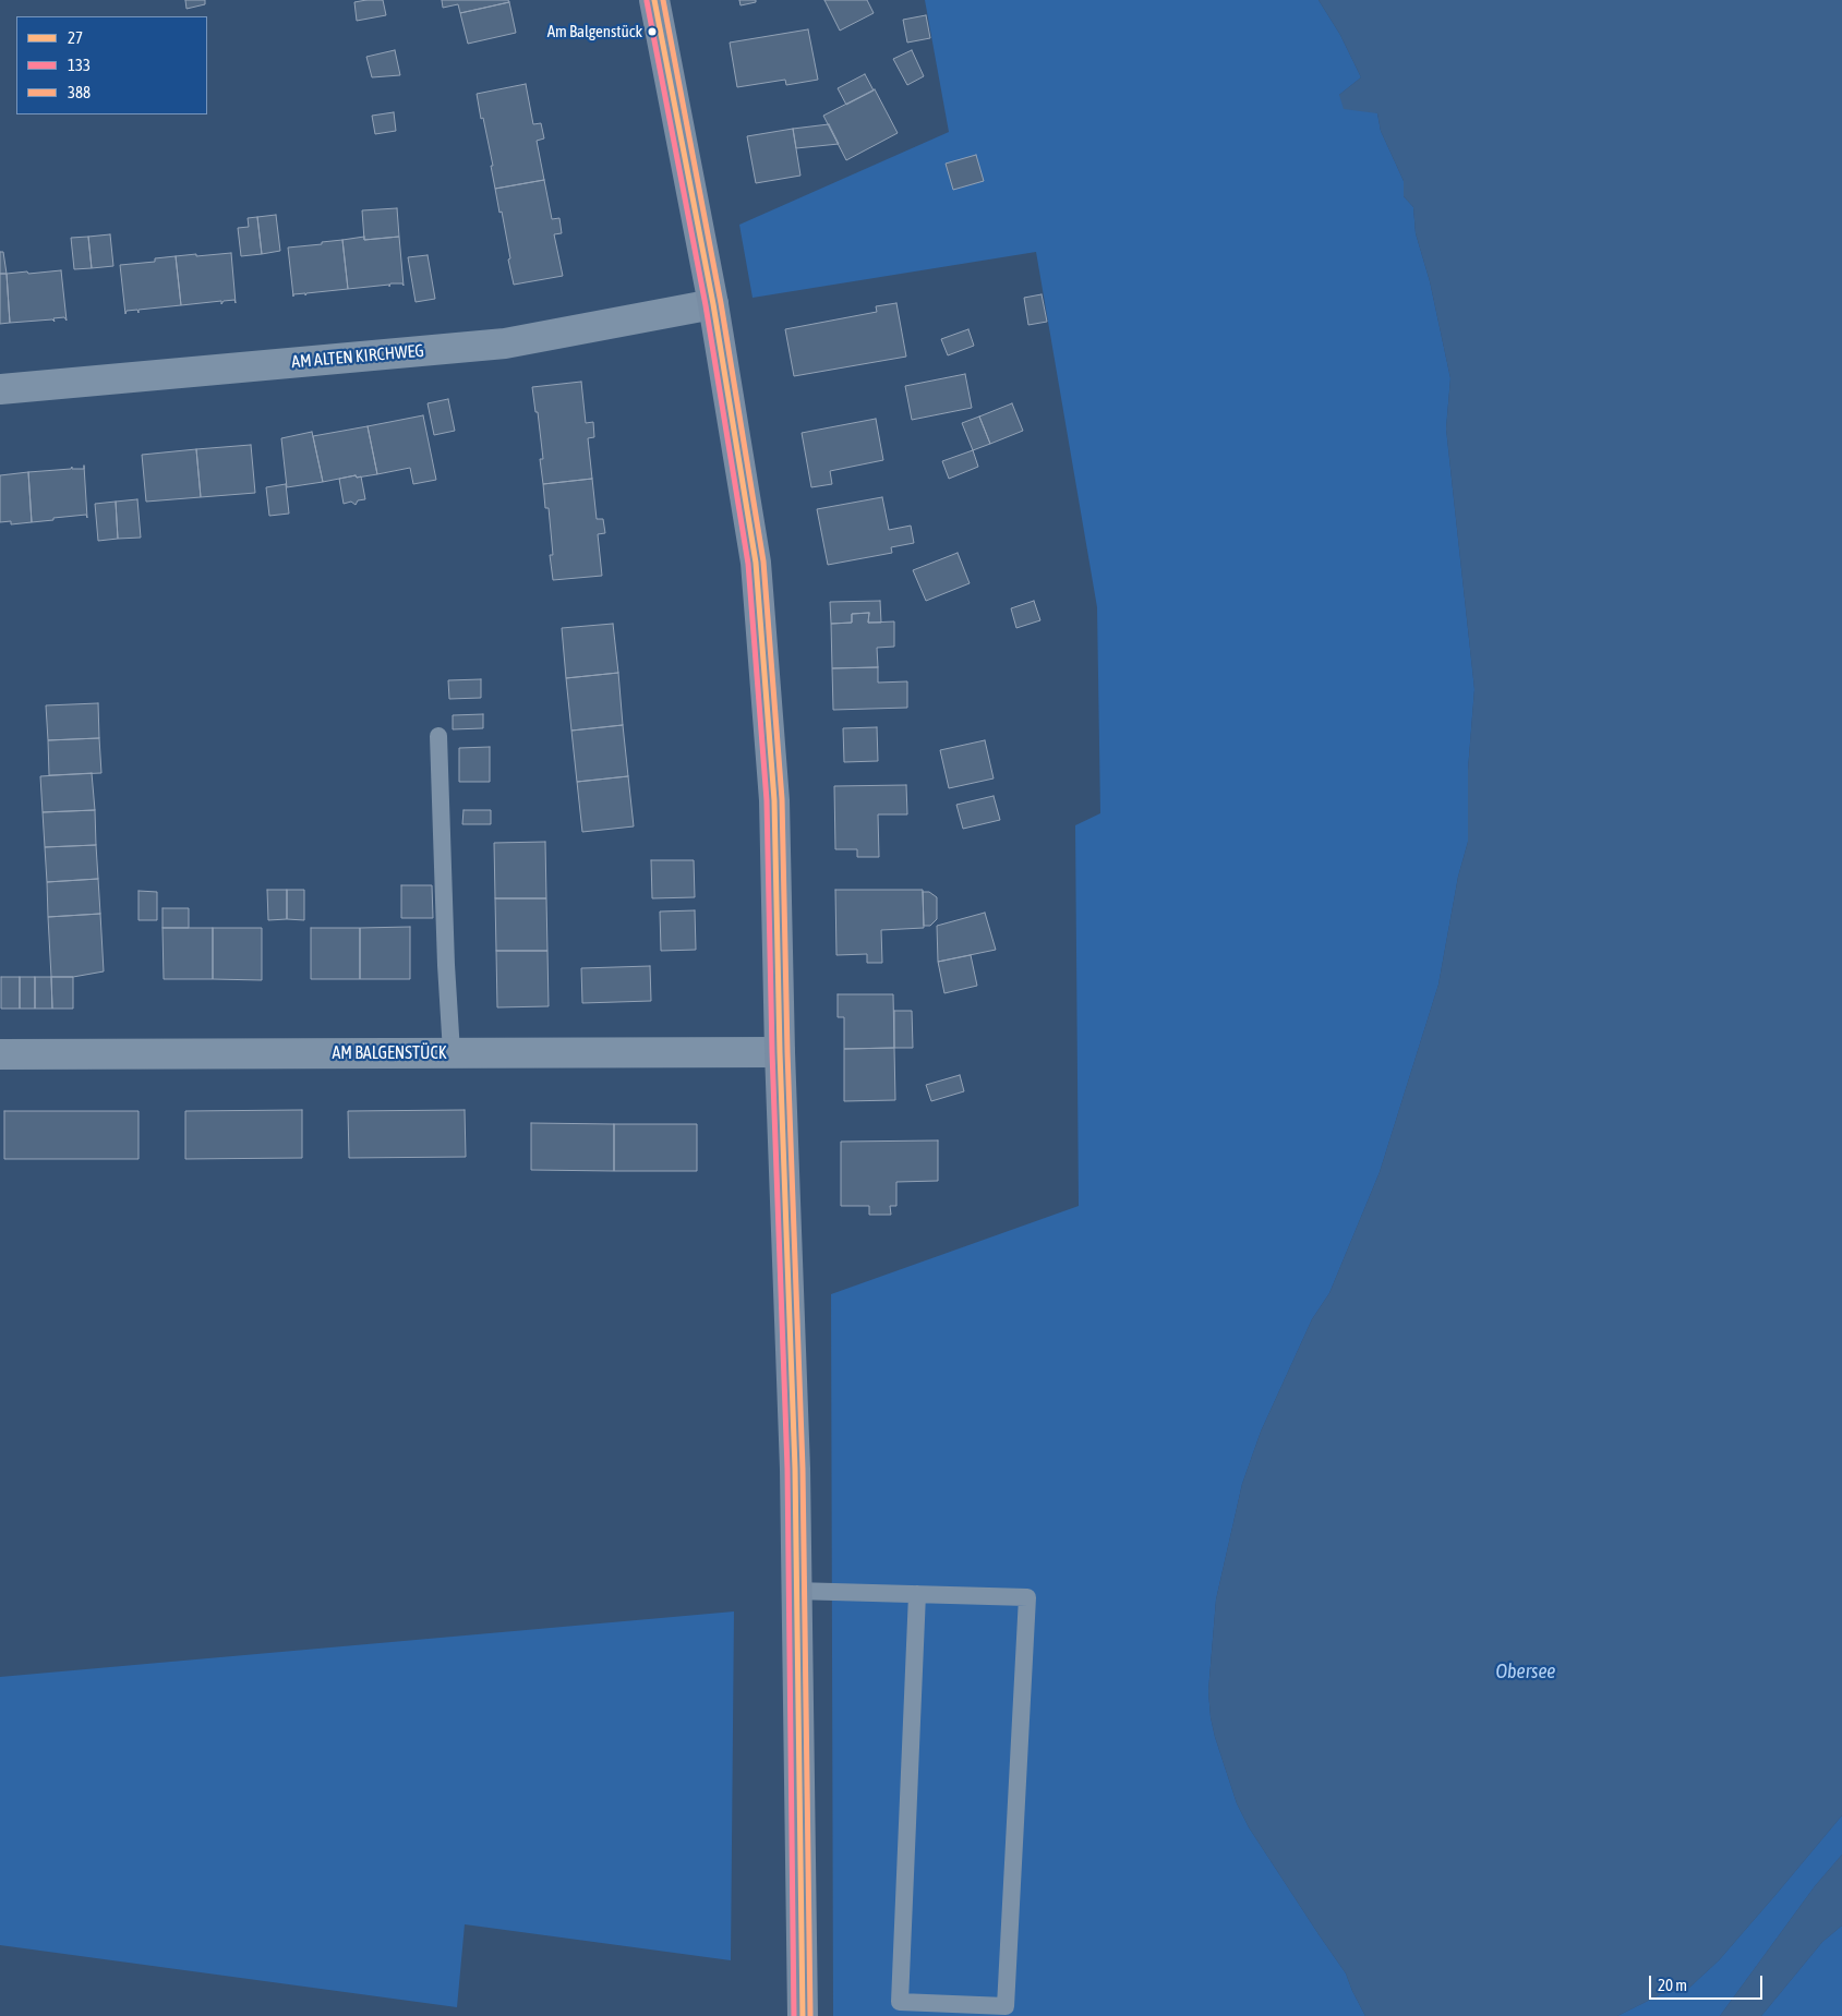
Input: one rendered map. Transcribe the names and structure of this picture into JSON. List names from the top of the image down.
{
  "streets": {
    "street": ["AM ALTEN KIRCHWEG", "AM BALGENSTÜCK"]
  },
  "water": ["Obersee"],
  "places": ["Am Balgenstück"],
  "lines": ["transit line 27", "transit line 388", "transit line 133"],
  "legend": ["27", "133", "388"],
  "scale_bar": "20 m"
}
